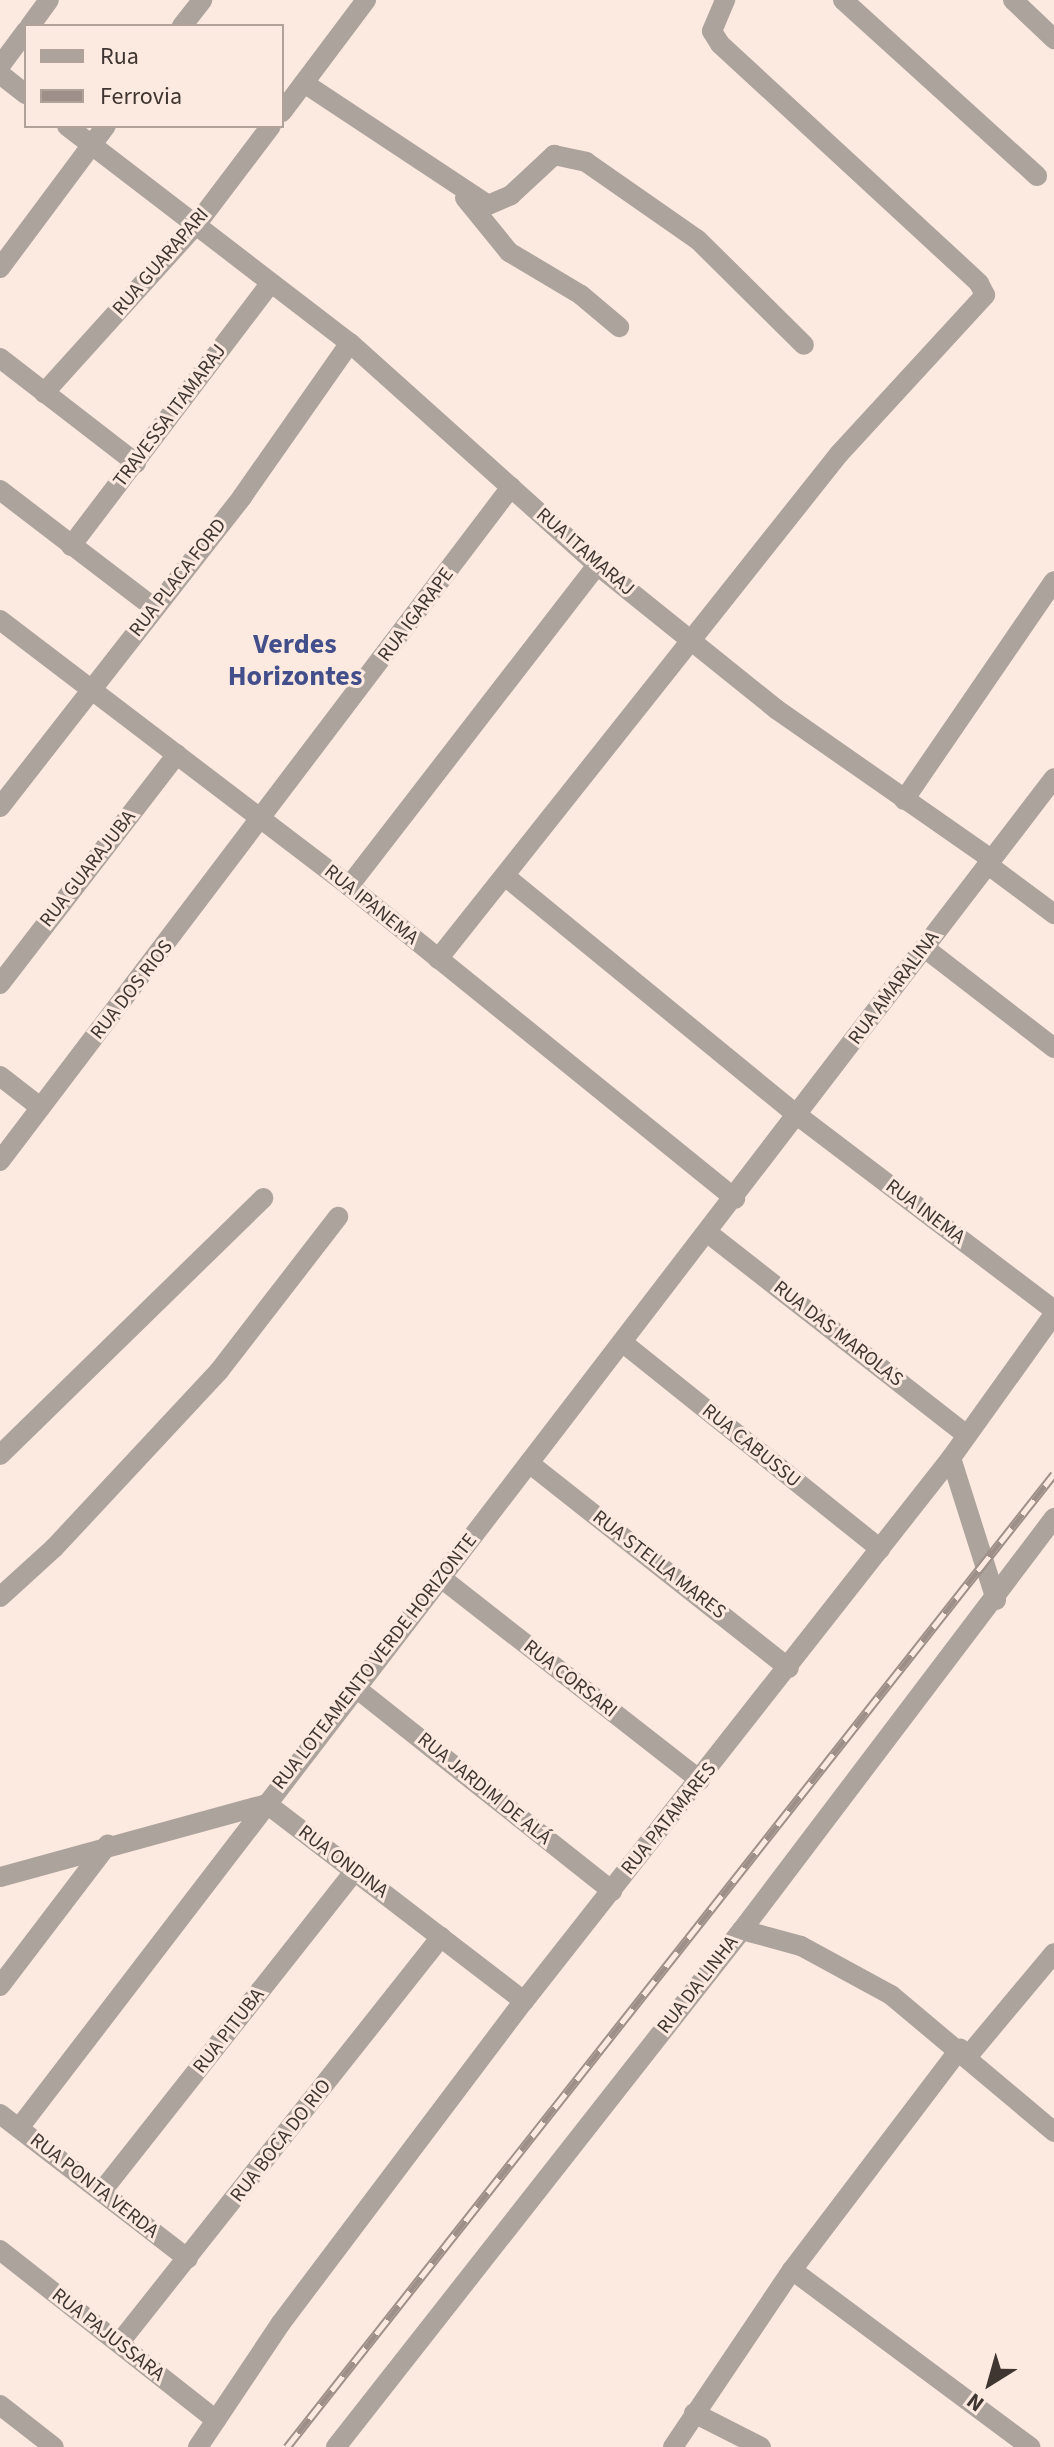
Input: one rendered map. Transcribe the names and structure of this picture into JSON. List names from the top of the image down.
{
  "streets": {
    "street": [
      "RUA GUARAPARI",
      "TRAVESSA ITAMARAJ",
      "RUA ITAMARAJ",
      "RUA PLACA FORD",
      "RUA IGARAPE",
      "RUA GUARAJUBA",
      "RUA IPANEMA",
      "RUA AMARALINA",
      "RUA DOS RIOS",
      "RUA INEMA",
      "RUA DAS MAROLAS",
      "RUA CABUSSU",
      "RUA STELLA MARES",
      "RUA LOTEAMENTO VERDE HORIZONTE",
      "RUA CORSARI",
      "RUA JARDIM DE ALÁ",
      "RUA PATAMARES",
      "RUA ONDINA",
      "RUA DA LINHA",
      "RUA PITUBA",
      "RUA BOCA DO RIO",
      "RUA PONTA VERDA",
      "RUA PAJUSSARA"
    ]
  },
  "crossings": [
    ["RUA GUARAPARI", "RUA ITAMARAJ"],
    ["TRAVESSA ITAMARAJ", "RUA ITAMARAJ"],
    ["RUA ITAMARAJ", "RUA PLACA FORD"],
    ["RUA ITAMARAJ", "RUA IGARAPE"],
    ["RUA ITAMARAJ", "RUA AMARALINA"],
    ["RUA PLACA FORD", "RUA IPANEMA"],
    ["RUA IGARAPE", "RUA IPANEMA"],
    ["RUA IGARAPE", "RUA DOS RIOS"],
    ["RUA GUARAJUBA", "RUA IPANEMA"],
    ["RUA IPANEMA", "RUA AMARALINA"],
    ["RUA IPANEMA", "RUA DOS RIOS"],
    ["RUA IPANEMA", "RUA LOTEAMENTO VERDE HORIZONTE"],
    ["RUA AMARALINA", "RUA INEMA"],
    ["RUA AMARALINA", "RUA LOTEAMENTO VERDE HORIZONTE"],
    ["RUA INEMA", "RUA PATAMARES"],
    ["RUA DAS MAROLAS", "RUA LOTEAMENTO VERDE HORIZONTE"],
    ["RUA DAS MAROLAS", "RUA PATAMARES"],
    ["RUA CABUSSU", "RUA LOTEAMENTO VERDE HORIZONTE"],
    ["RUA CABUSSU", "RUA PATAMARES"],
    ["RUA STELLA MARES", "RUA LOTEAMENTO VERDE HORIZONTE"],
    ["RUA STELLA MARES", "RUA PATAMARES"],
    ["RUA LOTEAMENTO VERDE HORIZONTE", "RUA CORSARI"],
    ["RUA LOTEAMENTO VERDE HORIZONTE", "RUA JARDIM DE ALÁ"],
    ["RUA LOTEAMENTO VERDE HORIZONTE", "RUA ONDINA"],
    ["RUA LOTEAMENTO VERDE HORIZONTE", "RUA PONTA VERDA"],
    ["RUA CORSARI", "RUA PATAMARES"],
    ["RUA JARDIM DE ALÁ", "RUA PATAMARES"],
    ["RUA PATAMARES", "RUA ONDINA"],
    ["RUA PATAMARES", "RUA PAJUSSARA"],
    ["RUA ONDINA", "RUA PITUBA"],
    ["RUA ONDINA", "RUA BOCA DO RIO"],
    ["RUA PITUBA", "RUA PONTA VERDA"],
    ["RUA BOCA DO RIO", "RUA PONTA VERDA"],
    ["RUA BOCA DO RIO", "RUA PAJUSSARA"]
  ],
  "districts": ["Verdes Horizontes"],
  "legend": ["Rua", "Ferrovia"],
  "north": "bottom left"
}
